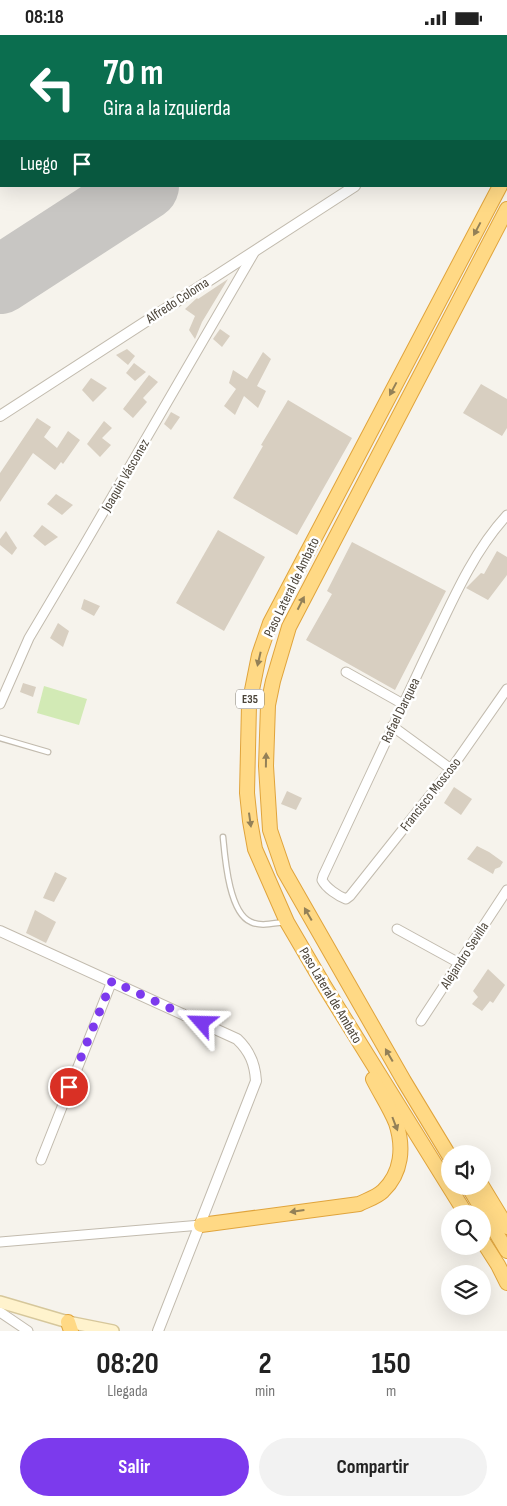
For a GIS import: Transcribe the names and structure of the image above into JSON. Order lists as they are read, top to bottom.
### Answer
{
  "streets": {
    "highway": ["Paso Lateral de Ambato", "E35"],
    "street": [
      "Alfredo Coloma",
      "Joaquin Vásconez",
      "Rafael Darquea",
      "Francisco Moscoso",
      "Alejandro Sevilla"
    ]
  },
  "crossings": [
    ["Alfredo Coloma", "Joaquin Vásconez"],
    ["Rafael Darquea", "Francisco Moscoso"]
  ],
  "page": {
    "status": "08:18",
    "turn": ["70 m", "Gira a la izquierda"],
    "then": "Luego",
    "eta": [
      "08:20",
      "Llegada",
      "2",
      "min",
      "150",
      "m"
    ],
    "buttons": ["Salir", "Compartir"]
  }
}
